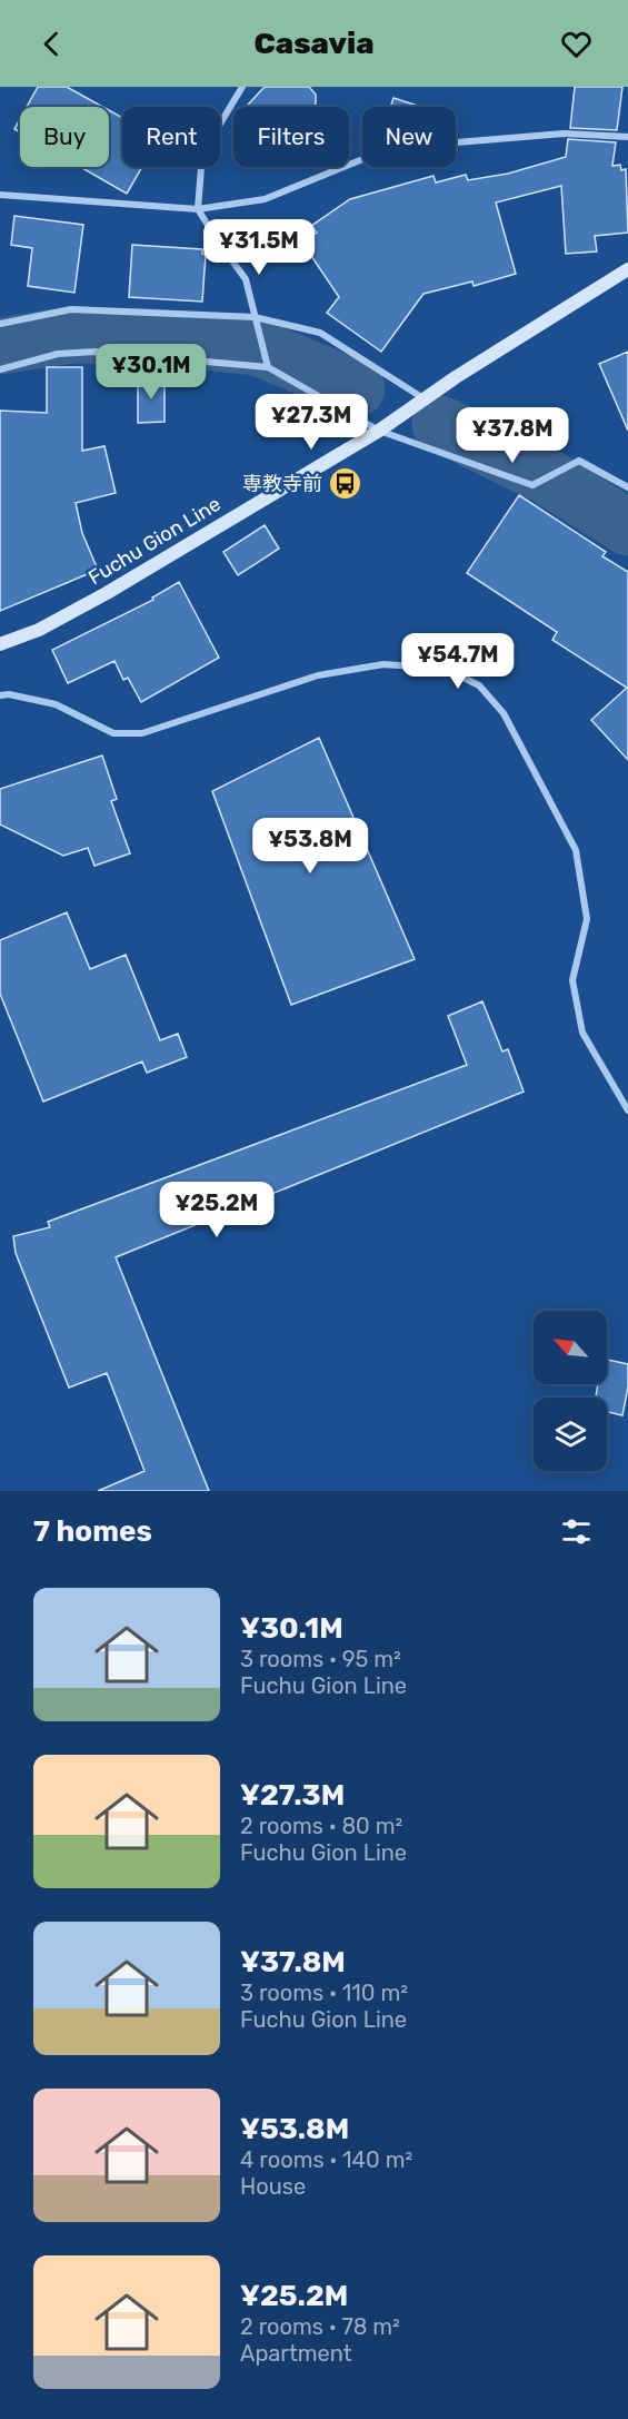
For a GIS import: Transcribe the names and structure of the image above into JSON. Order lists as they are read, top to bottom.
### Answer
{
  "streets": {
    "main road": ["Fuchu Gion Line"]
  },
  "places": {
    "bus stop": ["専教寺前"]
  },
  "north": "top left",
  "page": {
    "header": "Casavia",
    "chip": [
      "Buy",
      "Rent",
      "Filters",
      "New"
    ],
    "price": [
      "¥31.5M",
      "¥30.1M",
      "¥27.3M",
      "¥37.8M",
      "¥54.7M",
      "¥53.8M",
      "¥25.2M"
    ],
    "heading": "7 homes",
    "list": [
      {
        "name": "¥30.1M",
        "note": "3 rooms · 95 m² · Fuchu Gion Line"
      },
      {
        "name": "¥27.3M",
        "note": "2 rooms · 80 m² · Fuchu Gion Line"
      },
      {
        "name": "¥37.8M",
        "note": "3 rooms · 110 m² · Fuchu Gion Line"
      },
      {
        "name": "¥53.8M",
        "note": "4 rooms · 140 m² · House"
      },
      {
        "name": "¥25.2M",
        "note": "2 rooms · 78 m² · Apartment"
      }
    ]
  }
}
